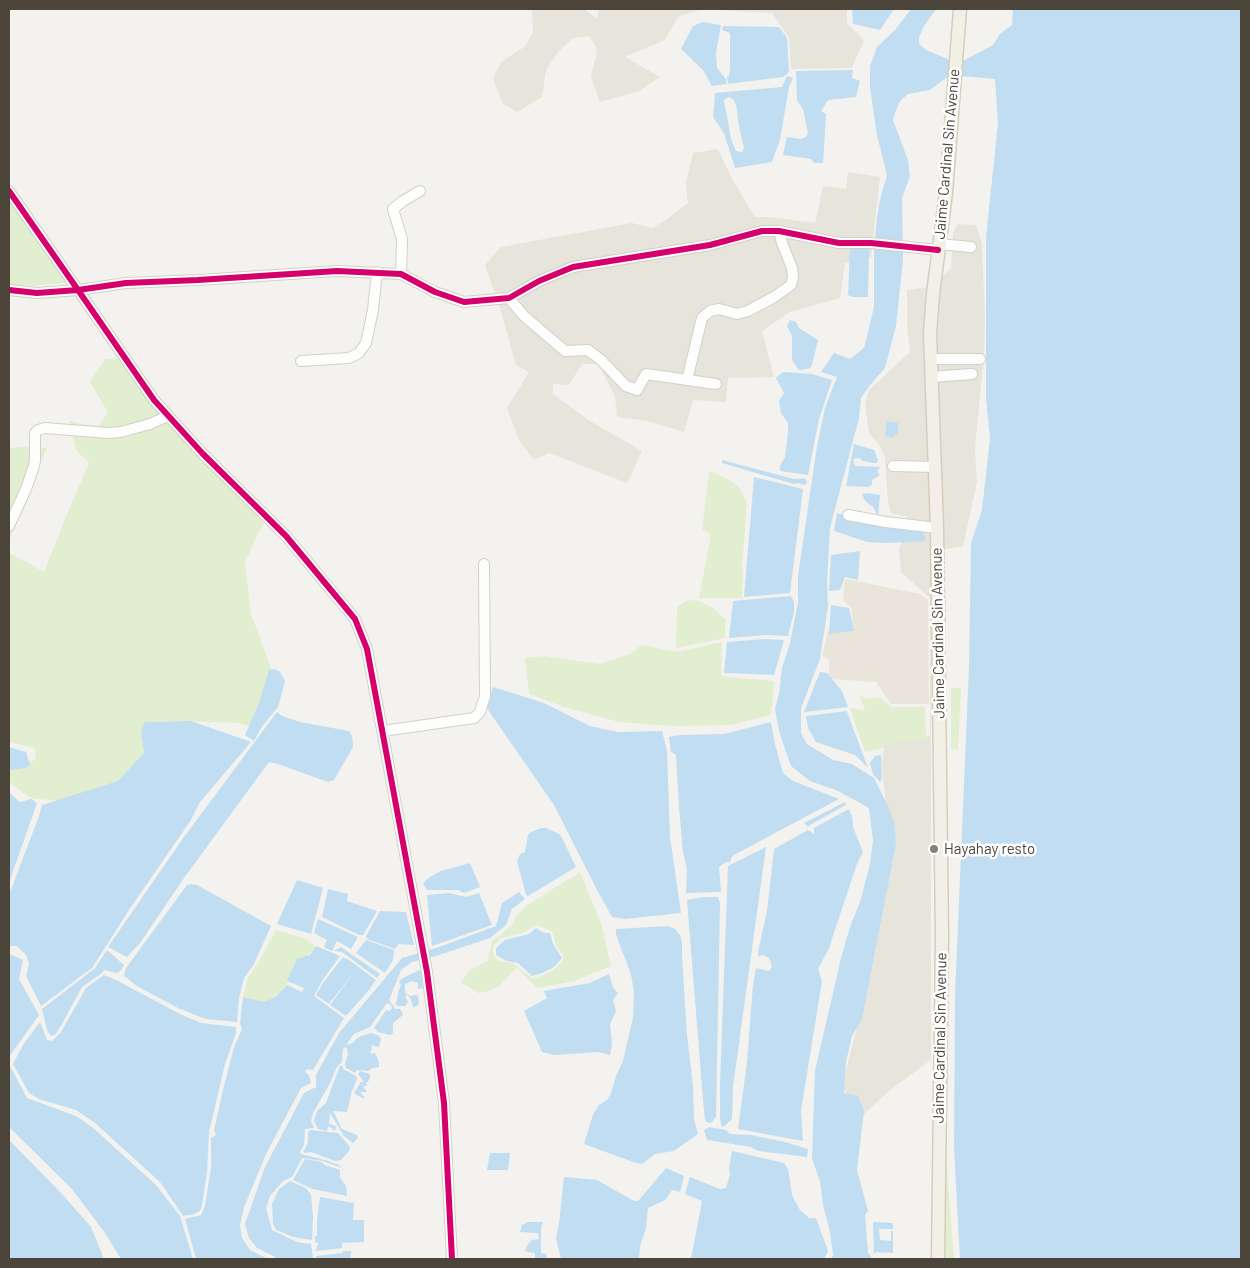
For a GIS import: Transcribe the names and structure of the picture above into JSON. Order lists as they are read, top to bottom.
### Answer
{
  "streets": {
    "main road": ["Jaime Cardinal Sin Avenue"]
  },
  "places": ["Hayahay resto"]
}
